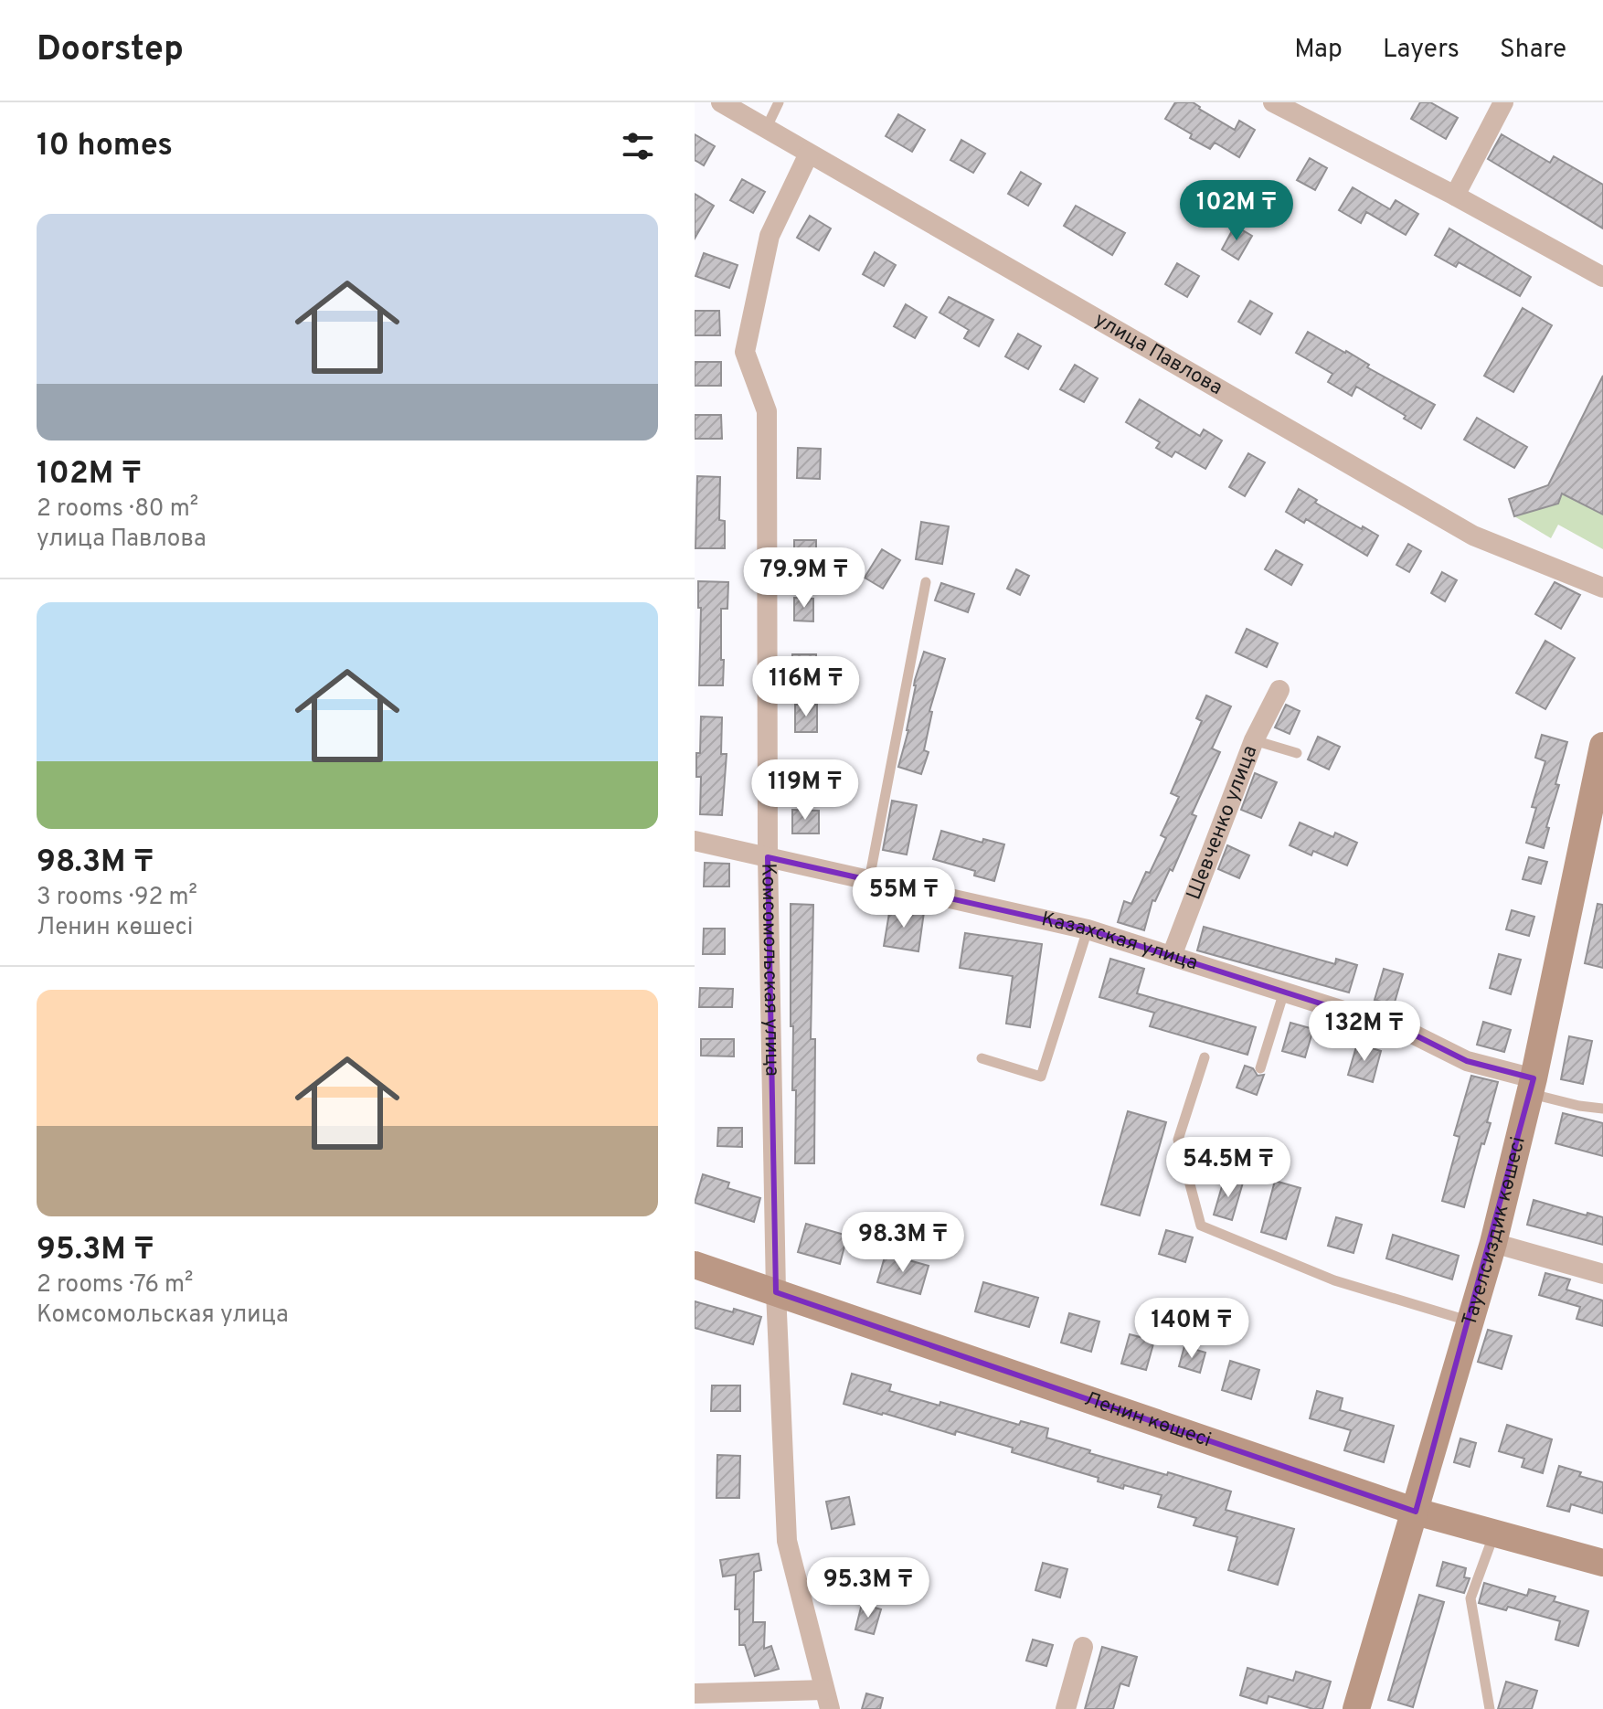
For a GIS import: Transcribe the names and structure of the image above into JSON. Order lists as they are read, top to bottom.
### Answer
{
  "streets": {
    "street": [
      "улица Павлова",
      "Шевченко улица",
      "Казахская улица",
      "Комсомольская улица",
      "Тауелсиздик көшесі",
      "Ленин көшесі"
    ]
  },
  "crossings": [
    ["улица Павлова", "Комсомольская улица"],
    ["Шевченко улица", "Казахская улица"],
    ["Казахская улица", "Комсомольская улица"],
    ["Казахская улица", "Тауелсиздик көшесі"],
    ["Комсомольская улица", "Ленин көшесі"],
    ["Тауелсиздик көшесі", "Ленин көшесі"]
  ],
  "page": {
    "header": "Doorstep",
    "nav": ["Map", "Layers", "Share"],
    "heading": "10 homes",
    "price": [
      "102M ₸",
      "79.9M ₸",
      "116M ₸",
      "119M ₸",
      "55M ₸",
      "132M ₸",
      "54.5M ₸",
      "98.3M ₸",
      "140M ₸",
      "95.3M ₸"
    ],
    "list": [
      {
        "name": "102M ₸",
        "note": "2 rooms · 80 m² · улица Павлова"
      },
      {
        "name": "98.3M ₸",
        "note": "3 rooms · 92 m² · Ленин көшесі"
      },
      {
        "name": "95.3M ₸",
        "note": "2 rooms · 76 m² · Комсомольская улица"
      }
    ]
  }
}
